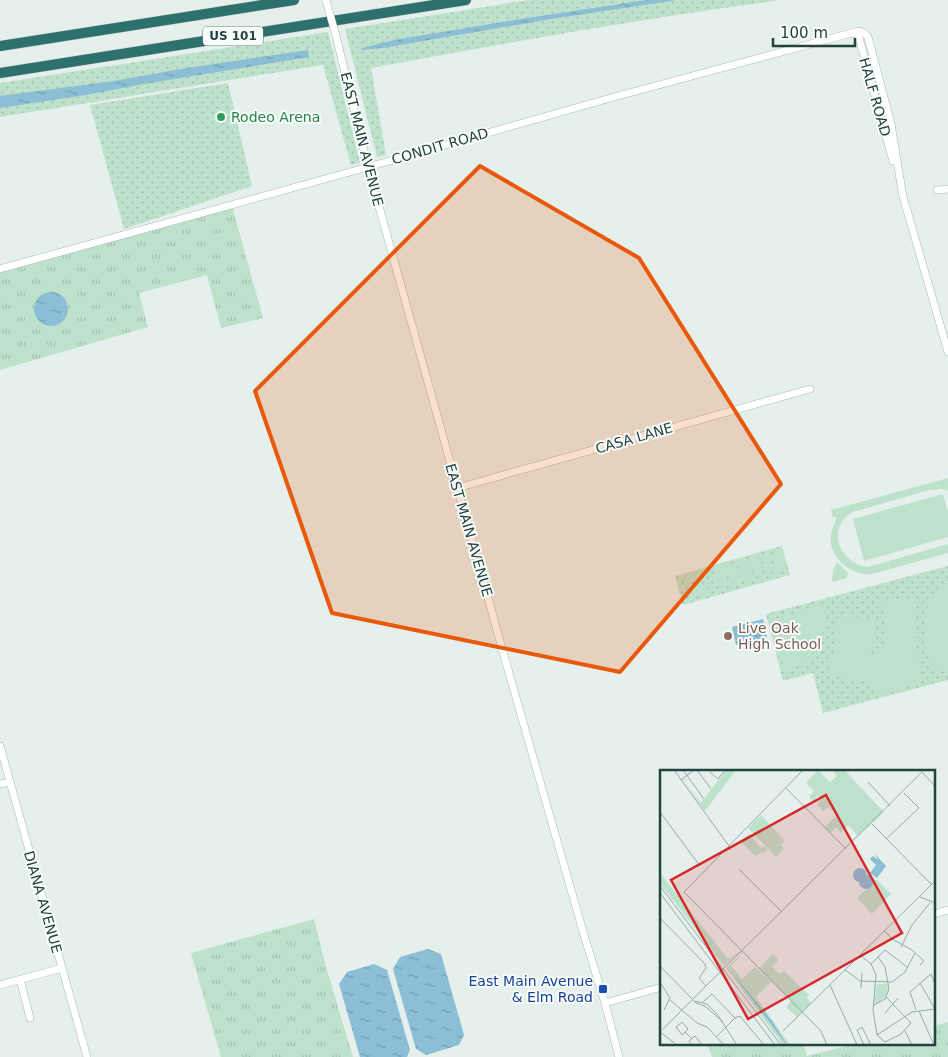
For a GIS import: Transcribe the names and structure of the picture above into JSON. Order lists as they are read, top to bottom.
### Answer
{
  "streets": {
    "highway": ["US 101"],
    "street": [
      "HALF ROAD",
      "EAST MAIN AVENUE",
      "CONDIT ROAD",
      "CASA LANE",
      "DIANA AVENUE"
    ]
  },
  "crossings": [
    ["HALF ROAD", "CONDIT ROAD"],
    ["EAST MAIN AVENUE", "CONDIT ROAD"],
    ["EAST MAIN AVENUE", "CASA LANE"]
  ],
  "places": {
    "other": ["Rodeo Arena", "Live Oak High School"],
    "transit": ["East Main Avenue & Elm Road"]
  },
  "scale_bar": "100 m"
}
